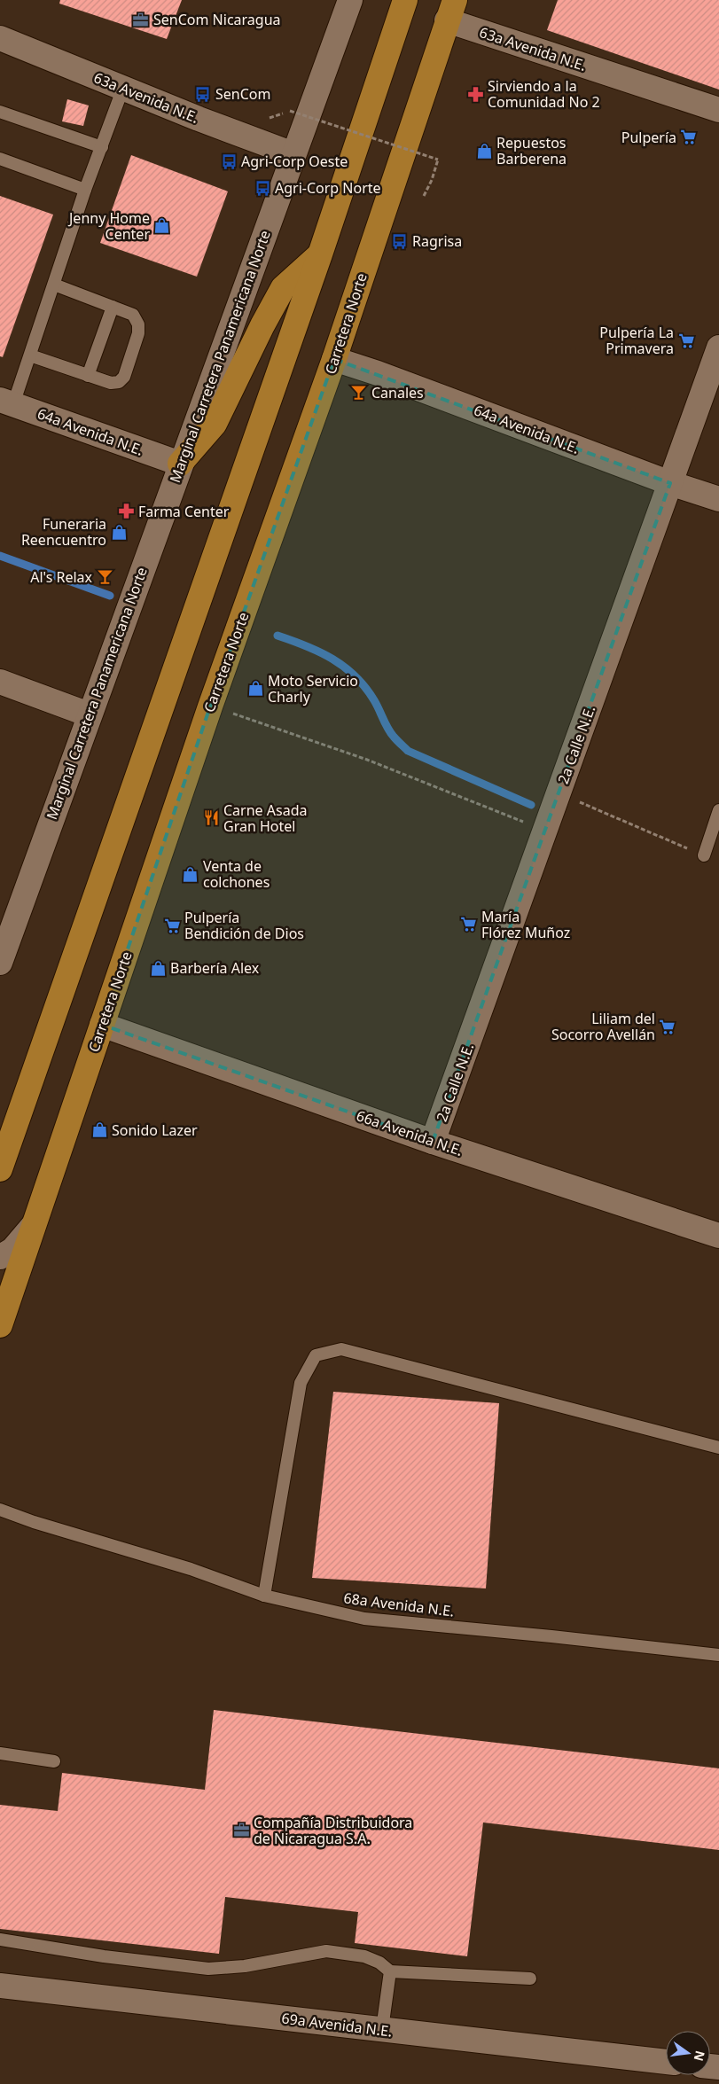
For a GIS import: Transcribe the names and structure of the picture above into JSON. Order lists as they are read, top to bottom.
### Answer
{
  "streets": {
    "highway": ["Carretera Norte"],
    "street": [
      "63a Avenida N.E.",
      "Marginal Carretera Panamericana Norte",
      "64a Avenida N.E.",
      "2a Calle N.E.",
      "66a Avenida N.E.",
      "69a Avenida N.E."
    ],
    "lane": ["68a Avenida N.E."]
  },
  "crossings": [
    ["63a Avenida N.E.", "Carretera Norte"],
    ["63a Avenida N.E.", "Marginal Carretera Panamericana Norte"],
    ["Carretera Norte", "64a Avenida N.E."],
    ["Carretera Norte", "66a Avenida N.E."],
    ["Marginal Carretera Panamericana Norte", "64a Avenida N.E."],
    ["64a Avenida N.E.", "2a Calle N.E."],
    ["2a Calle N.E.", "66a Avenida N.E."]
  ],
  "places": {
    "office": ["SenCom Nicaragua", "Compañía Distribuidora de Nicaragua S.A."],
    "bus stop": [
      "SenCom",
      "Agri-Corp Oeste",
      "Agri-Corp Norte",
      "Ragrisa"
    ],
    "pharmacy": ["Sirviendo a la Comunidad No 2", "Farma Center"],
    "supermarket": [
      "Pulpería",
      "Pulpería La Primavera",
      "María Flórez Muñoz",
      "Pulpería Bendición de Dios",
      "Liliam del Socorro Avellán"
    ],
    "shop": [
      "Repuestos Barberena",
      "Jenny Home Center",
      "Funeraria Reencuentro",
      "Moto Servicio Charly",
      "Venta de colchones",
      "Barbería Alex",
      "Sonido Lazer"
    ],
    "bar": ["Canales", "Al's Relax"],
    "restaurant": ["Carne Asada Gran Hotel"]
  },
  "north": "right"
}
